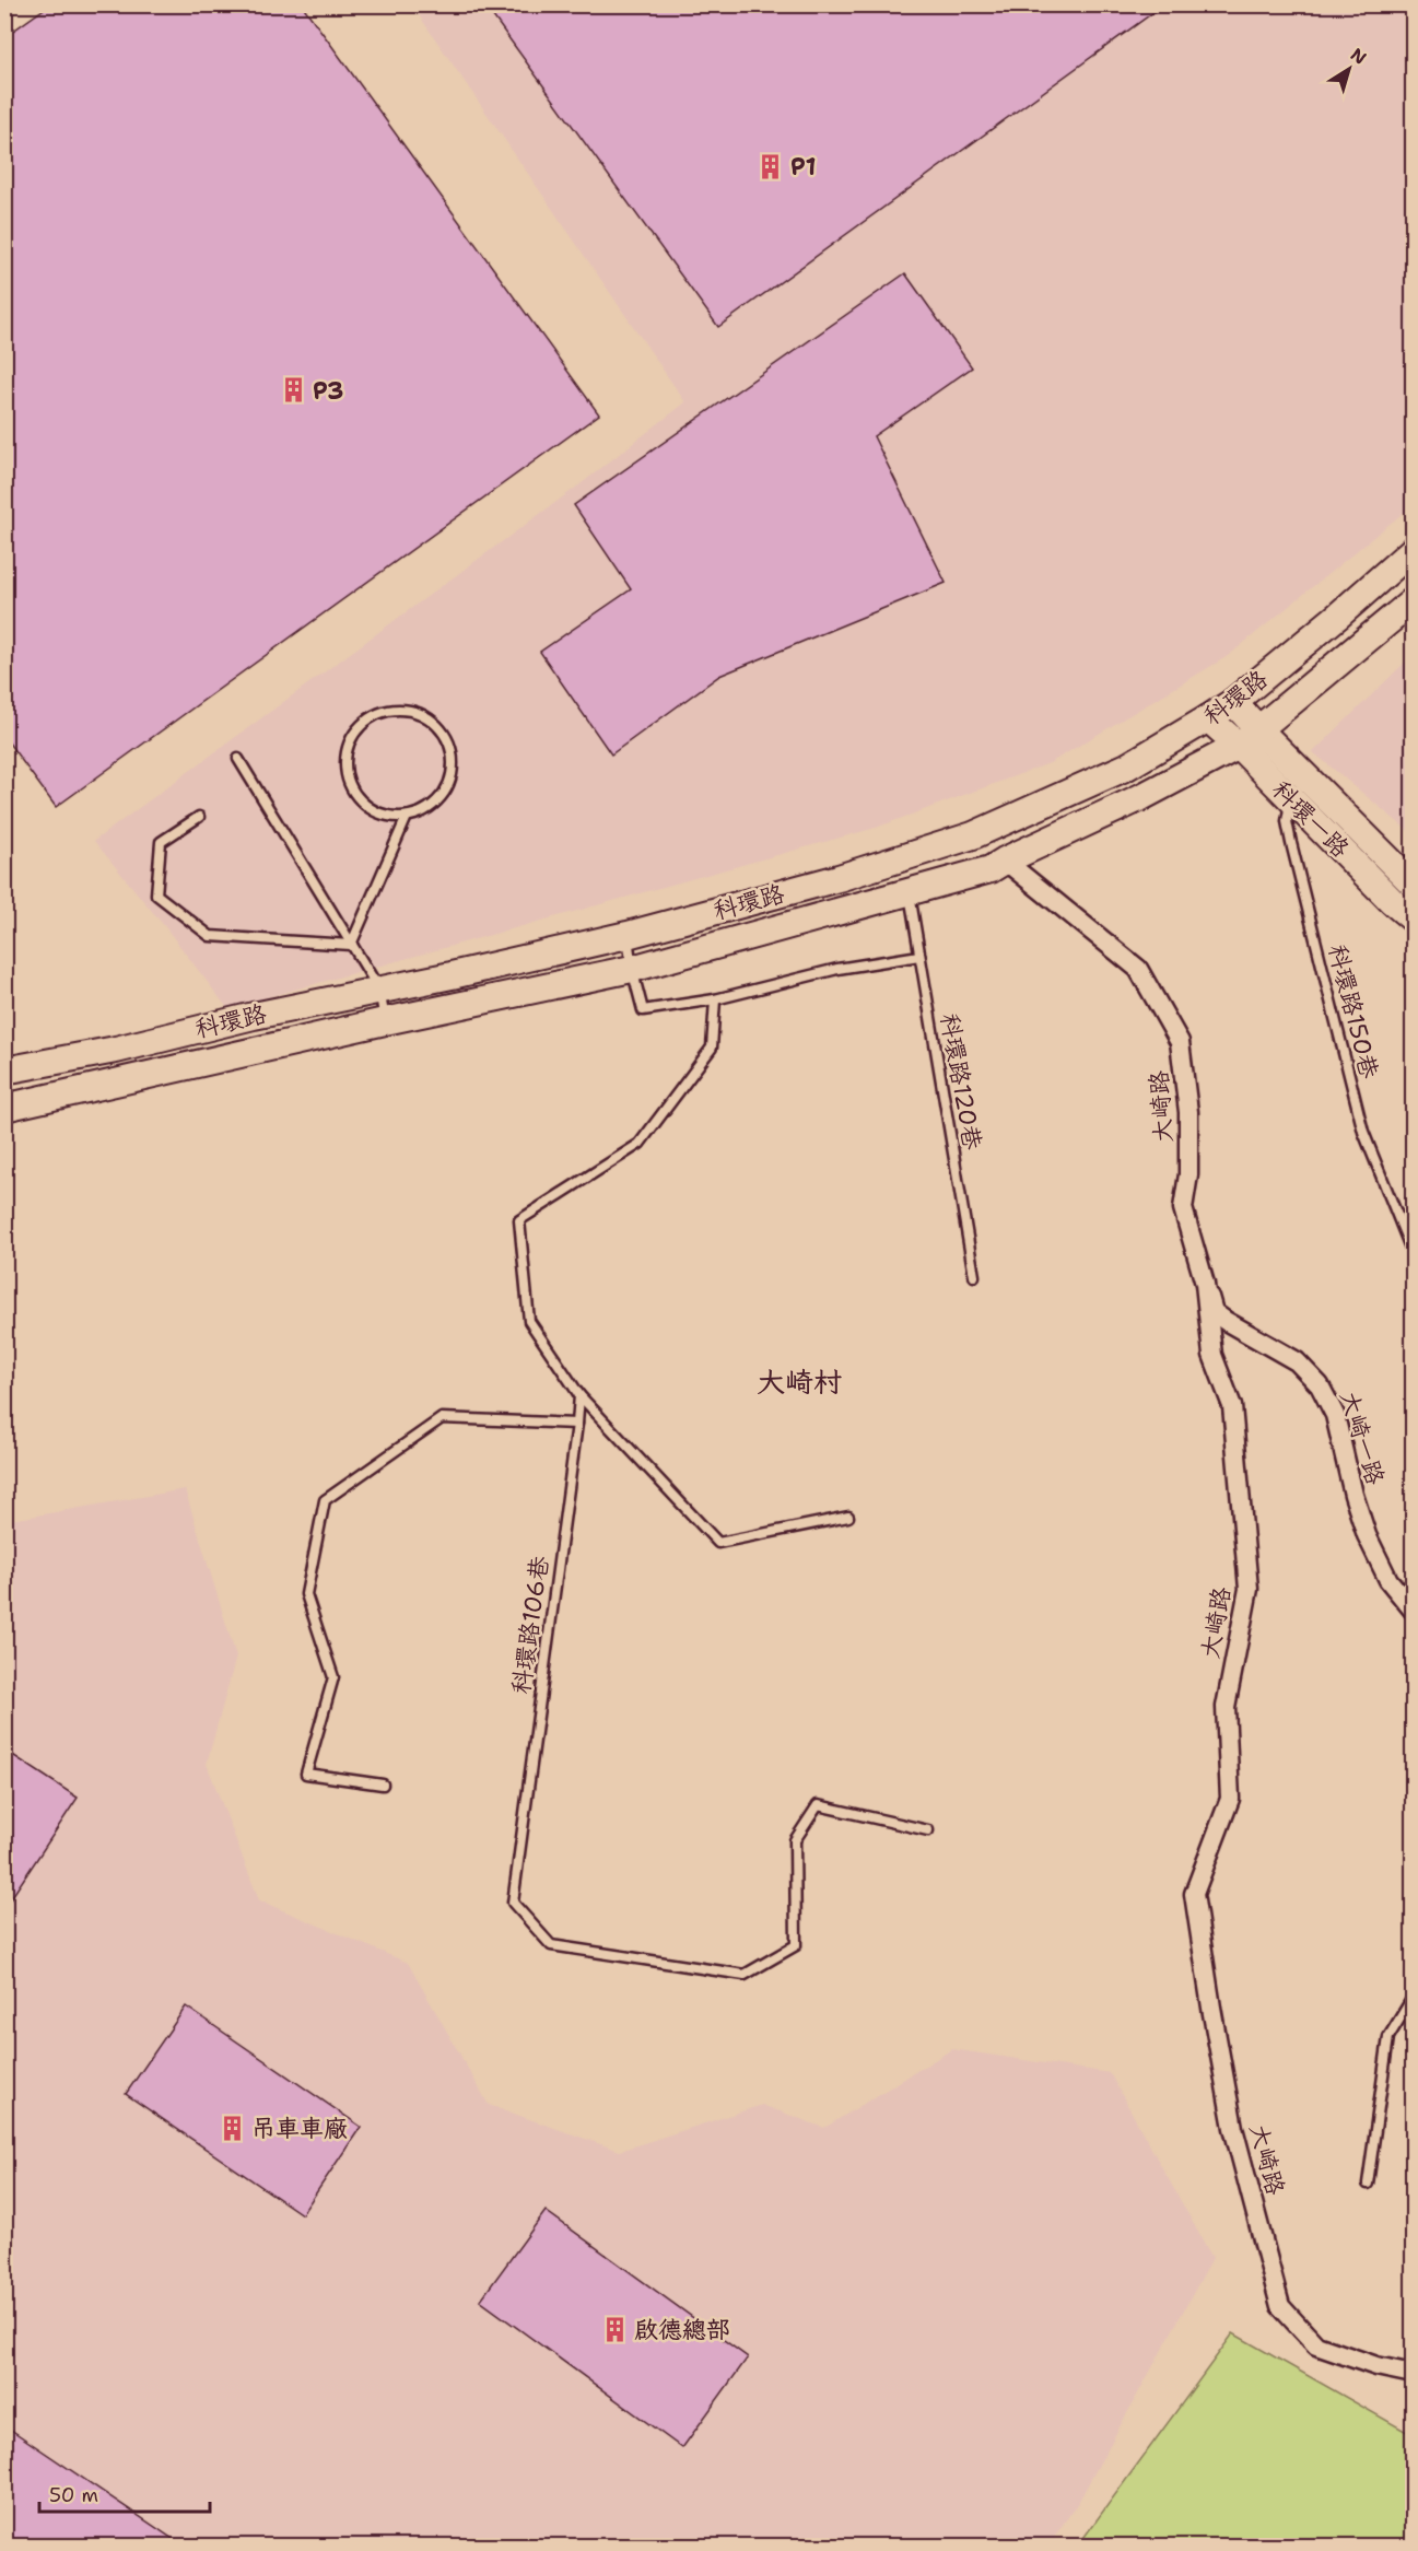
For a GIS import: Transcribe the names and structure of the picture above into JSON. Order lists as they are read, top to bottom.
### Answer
{
  "streets": {
    "street": [
      "科環路",
      "科環一路",
      "大崎路",
      "大崎一路"
    ],
    "lane": ["科環路150巷", "科環路120巷", "科環路106巷"]
  },
  "crossings": [
    ["科環路", "科環一路"],
    ["科環路", "科環路120巷"],
    ["科環路", "大崎路"],
    ["科環一路", "科環路150巷"],
    ["大崎路", "大崎一路"]
  ],
  "districts": ["大崎村"],
  "places": {
    "building": [
      "P1",
      "P3",
      "吊車車廠",
      "啟德總部"
    ]
  },
  "scale_bar": "50 m",
  "north": "top right"
}
